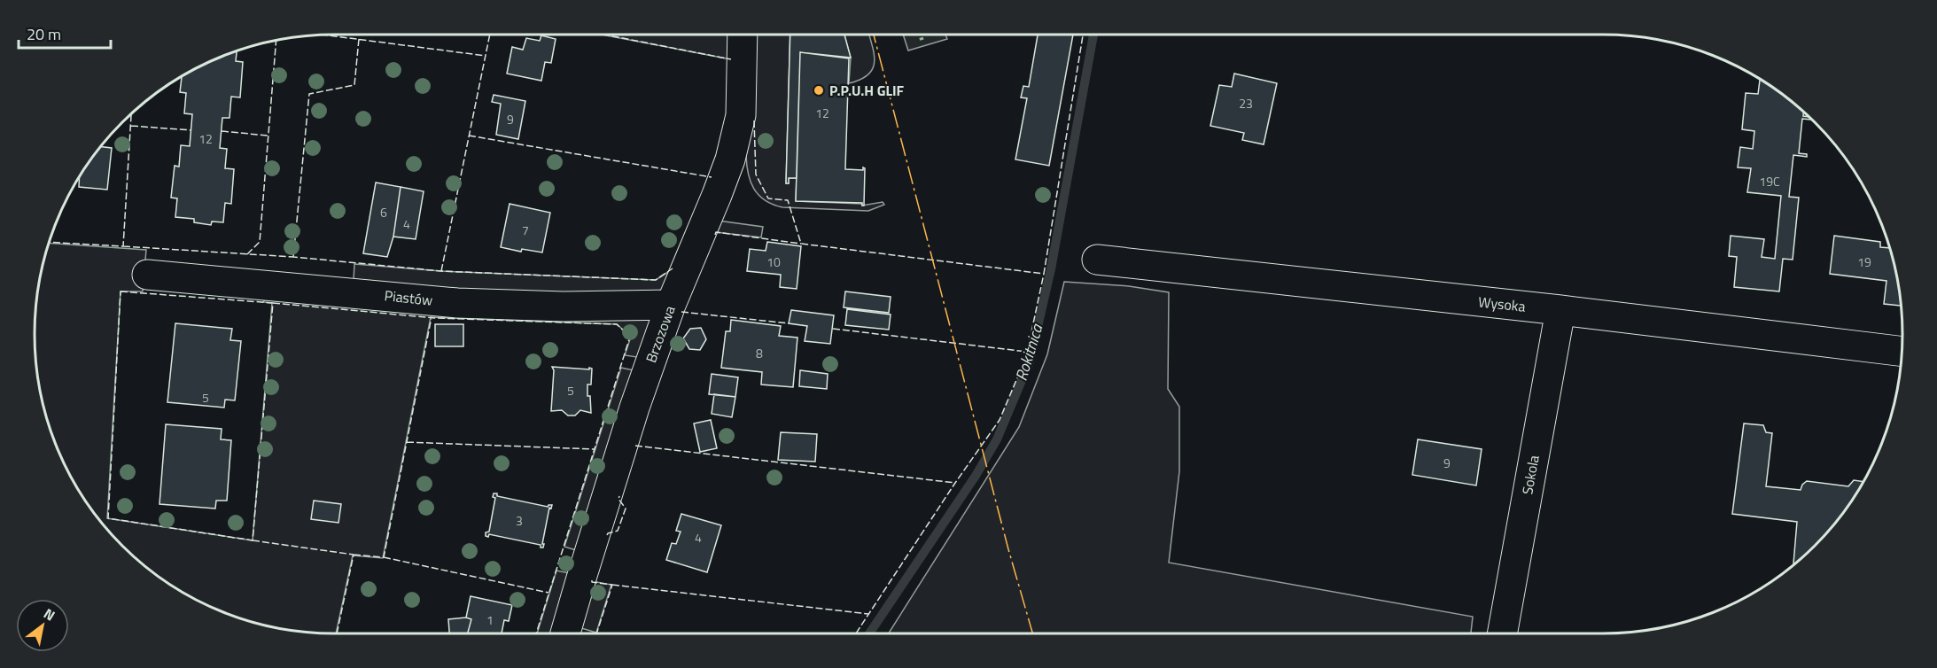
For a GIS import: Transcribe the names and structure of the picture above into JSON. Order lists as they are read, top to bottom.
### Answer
{
  "streets": {
    "street": [
      "Piastów",
      "Wysoka",
      "Brzozowa",
      "Sokola"
    ]
  },
  "crossings": [
    ["Piastów", "Brzozowa"],
    ["Wysoka", "Sokola"]
  ],
  "water": ["Rokitnica"],
  "places": ["P.P.U.H GLIF"],
  "house_numbers": [
    "23",
    "12",
    "9",
    "12",
    "19C",
    "6",
    "4",
    "7",
    "10",
    "19",
    "8",
    "5",
    "5",
    "9",
    "3",
    "4",
    "1"
  ],
  "scale_bar": "20 m",
  "north": "top right"
}
